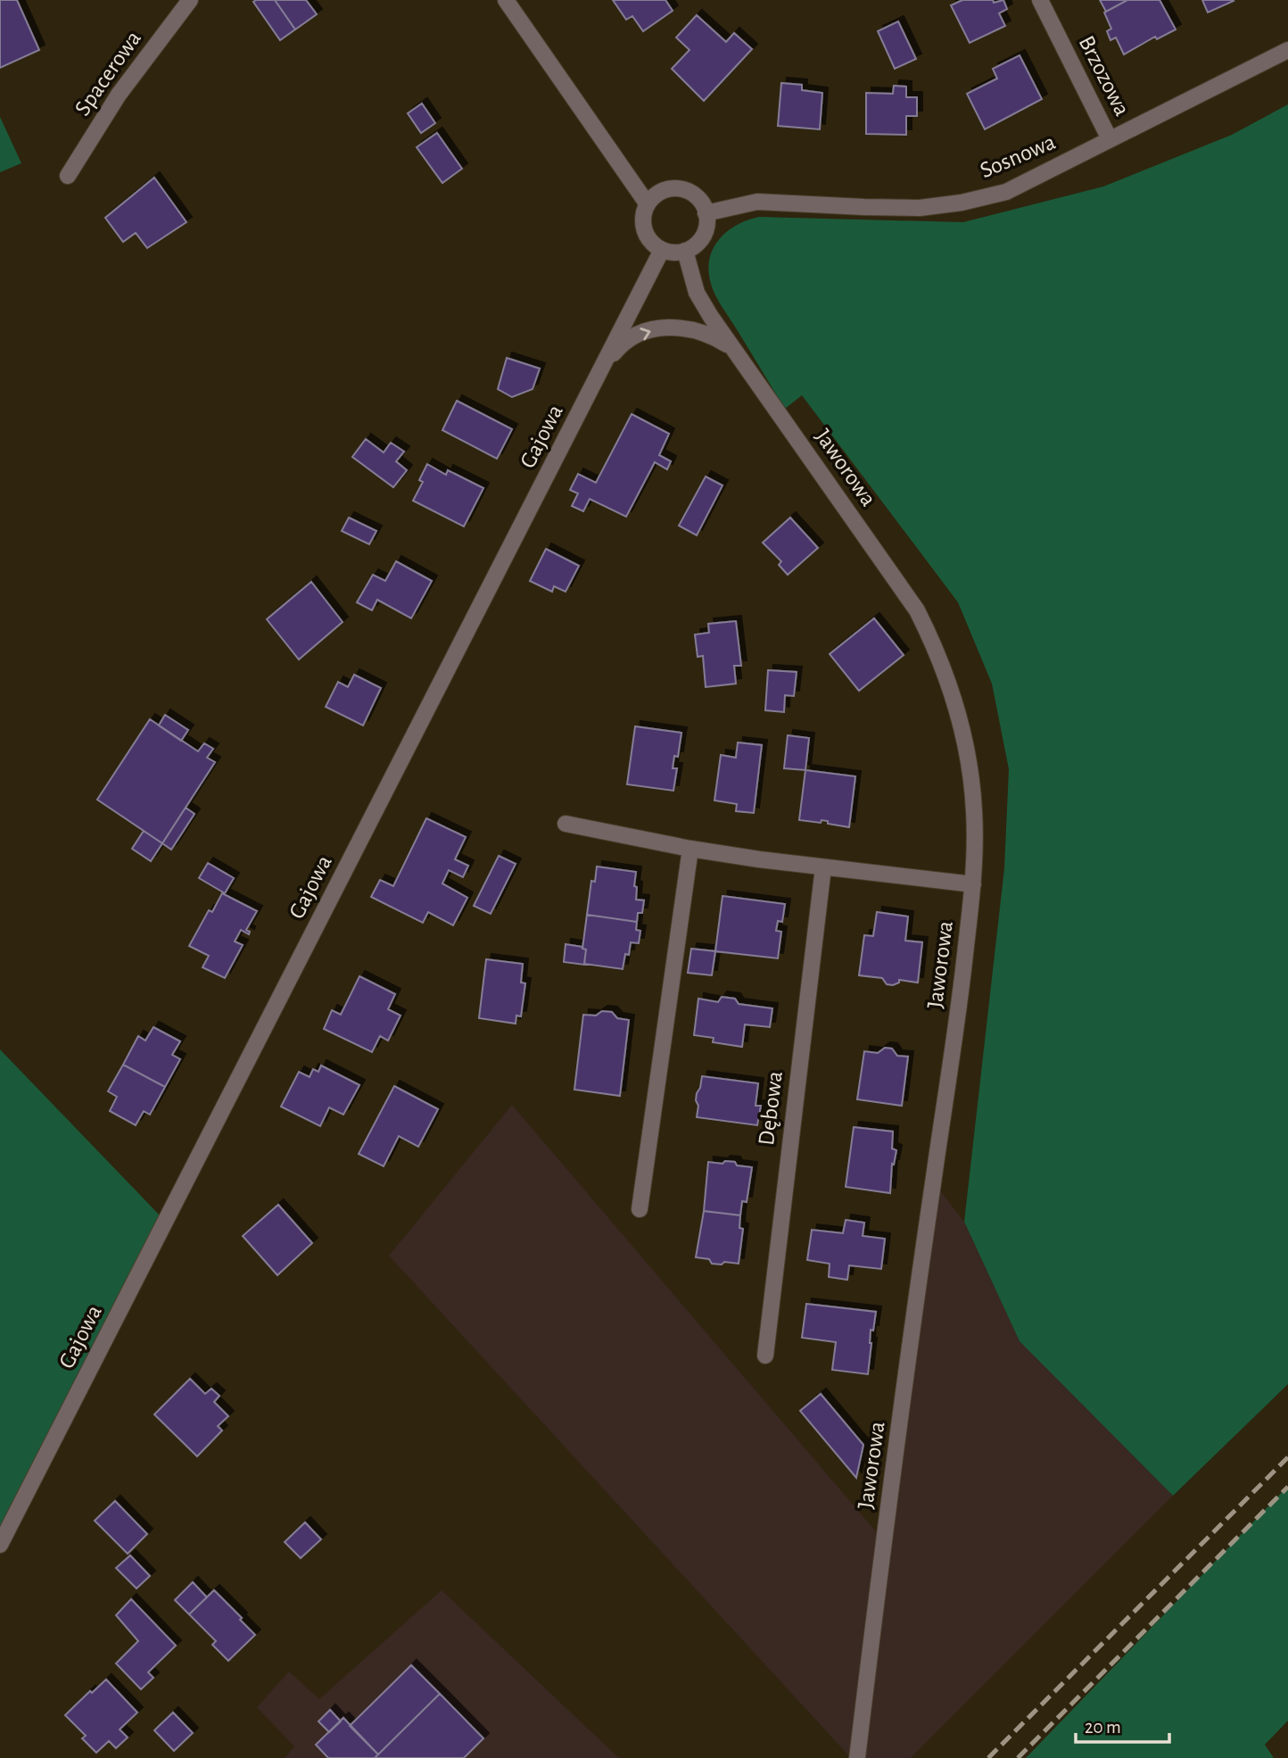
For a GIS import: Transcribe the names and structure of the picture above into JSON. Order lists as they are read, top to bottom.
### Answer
{
  "streets": {
    "street": [
      "Spacerowa",
      "Brzozowa",
      "Sosnowa",
      "Gajowa",
      "Jaworowa",
      "Dębowa"
    ]
  },
  "crossings": [
    ["Brzozowa", "Sosnowa"],
    ["Sosnowa", "Gajowa"],
    ["Sosnowa", "Jaworowa"],
    ["Gajowa", "Jaworowa"]
  ],
  "scale_bar": "20 m"
}
